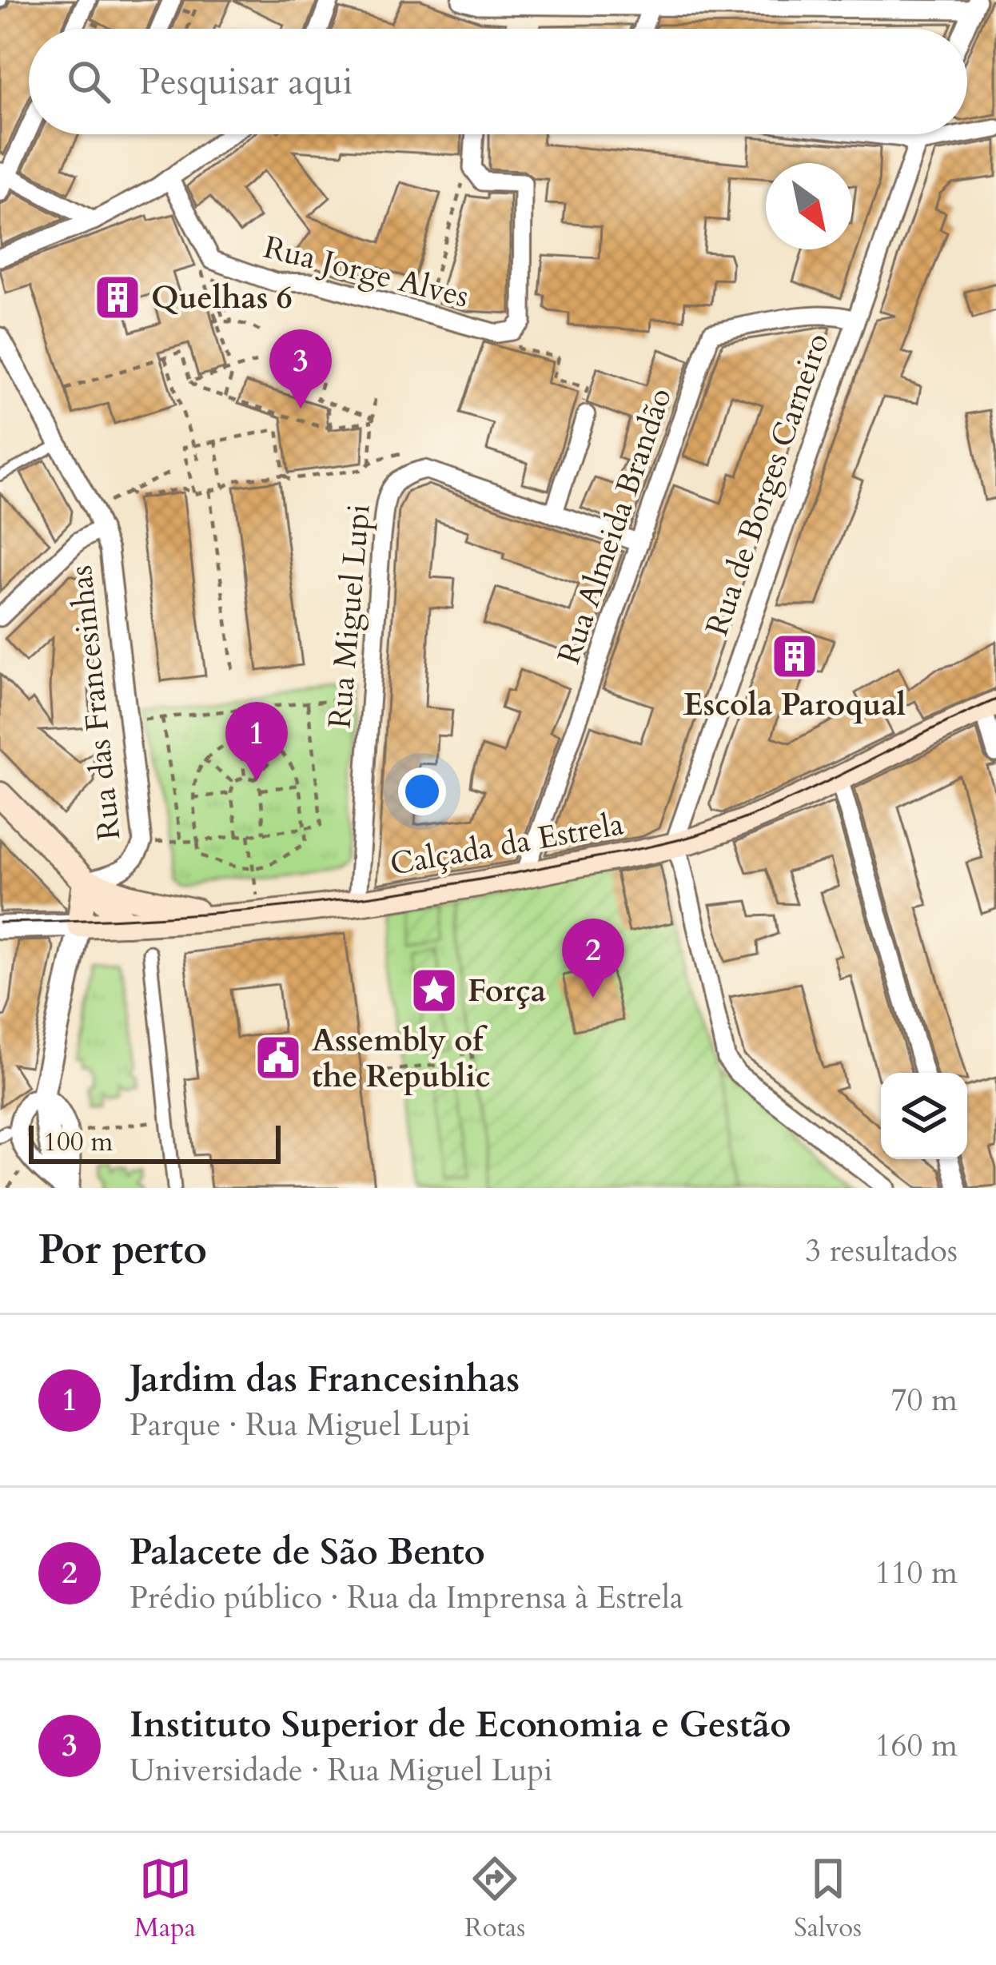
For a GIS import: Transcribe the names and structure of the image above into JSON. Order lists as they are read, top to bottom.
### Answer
{
  "streets": {
    "main road": ["Calçada da Estrela"],
    "street": [
      "Rua Jorge Alves",
      "Rua de Borges Carneiro",
      "Rua Almeida Brandão",
      "Rua Miguel Lupi",
      "Rua das Francesinhas"
    ]
  },
  "crossings": [
    ["Rua de Borges Carneiro", "Rua Almeida Brandão"],
    ["Rua de Borges Carneiro", "Calçada da Estrela"],
    ["Rua Almeida Brandão", "Rua Miguel Lupi"],
    ["Rua Almeida Brandão", "Calçada da Estrela"],
    ["Rua Miguel Lupi", "Calçada da Estrela"]
  ],
  "places": {
    "building": ["Quelhas 6", "Escola Paroqual"],
    "place": ["Força"],
    "public building": ["Assembly of the Republic"]
  },
  "scale_bar": "100 m",
  "north": "bottom right",
  "page": {
    "search": "Pesquisar aqui",
    "pins": ["3", "1", "2"],
    "scale": "100 m",
    "heading": ["Por perto", "3 resultados"],
    "list": [
      {
        "mark": "1",
        "name": "Jardim das Francesinhas",
        "note": "Parque · Rua Miguel Lupi",
        "value": "70 m"
      },
      {
        "mark": "2",
        "name": "Palacete de São Bento",
        "note": "Prédio público · Rua da Imprensa à Estrela",
        "value": "110 m"
      },
      {
        "mark": "3",
        "name": "Instituto Superior de Economia e Gestão",
        "note": "Universidade · Rua Miguel Lupi",
        "value": "160 m"
      }
    ],
    "nav": ["Mapa", "Rotas", "Salvos"]
  }
}
